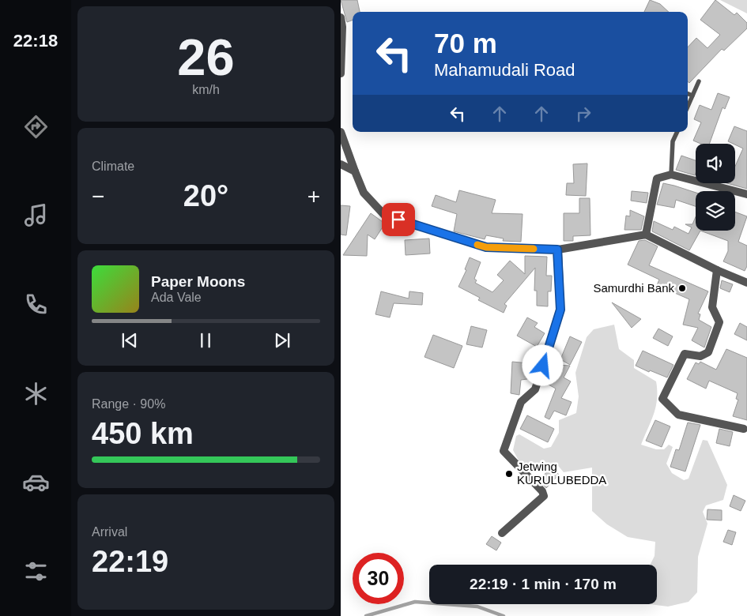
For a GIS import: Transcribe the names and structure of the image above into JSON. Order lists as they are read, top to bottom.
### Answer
{
  "places": ["Samurdhi Bank", "Jetwing KURULUBEDDA"],
  "page": {
    "tabs": "22:18",
    "tile": [
      ["26", "km/h"],
      "Climate",
      ["Range · 90%", "450 km"],
      ["Arrival", "22:19"]
    ],
    "turn": ["70 m", "Mahamudali Road"],
    "heat": ["−", "20°", "+"],
    "song": ["Paper Moons", "Ada Vale"],
    "limit": "30",
    "trip": "22:19 · 1 min · 170 m"
  }
}
